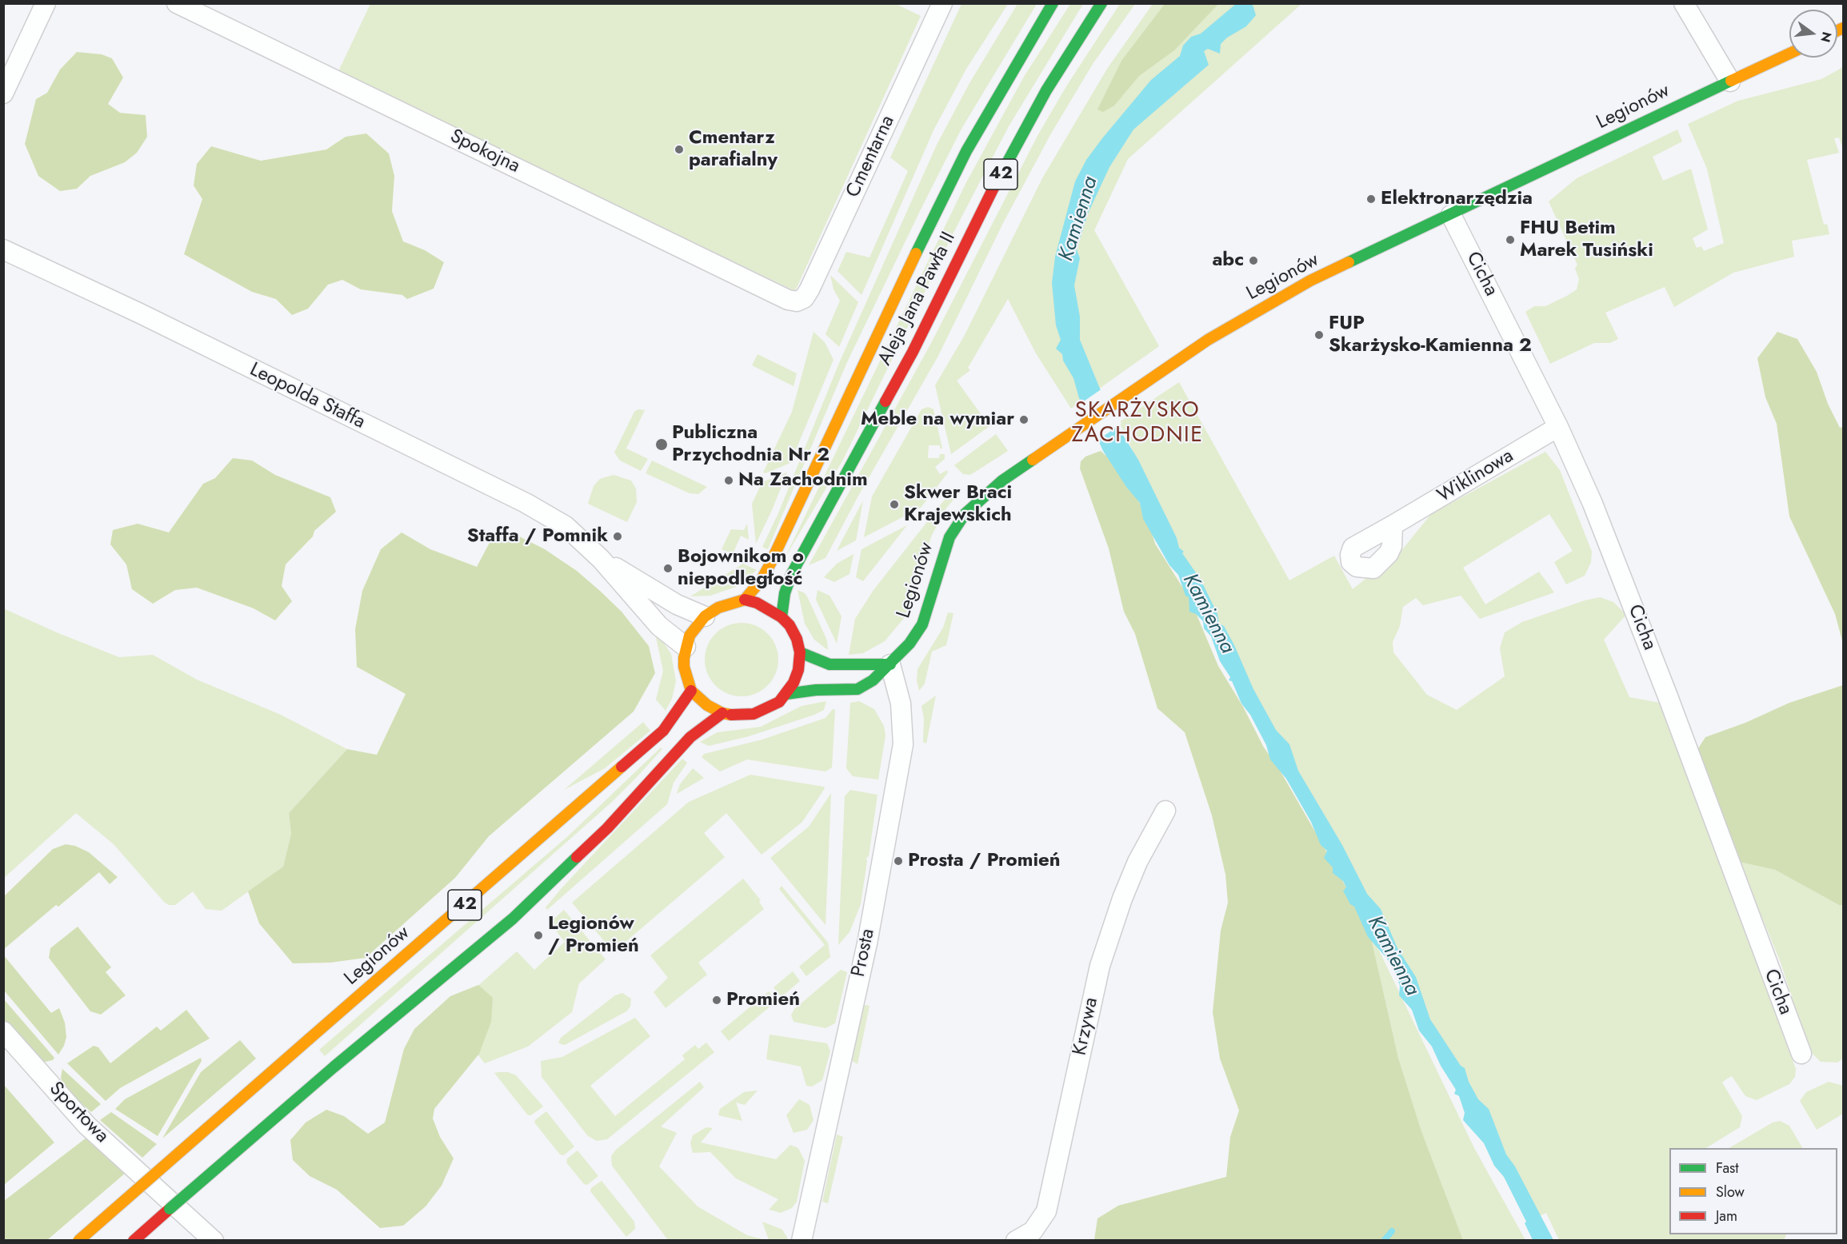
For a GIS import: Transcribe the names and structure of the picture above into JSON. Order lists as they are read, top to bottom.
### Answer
{
  "streets": {
    "main road": ["Legionów", "42", "Aleja Jana Pawła II"],
    "street": [
      "Spokojna",
      "Cmentarna",
      "Cicha",
      "Leopolda Staffa",
      "Wiklinowa",
      "Prosta",
      "Krzywa",
      "Sportowa"
    ]
  },
  "crossings": [
    ["Legionów", "42"],
    ["Legionów", "Cicha"],
    ["Legionów", "Aleja Jana Pawła II"],
    ["Legionów", "Leopolda Staffa"],
    ["Legionów", "Prosta"],
    ["Spokojna", "Cmentarna"],
    ["42", "Aleja Jana Pawła II"],
    ["42", "Leopolda Staffa"],
    ["Cicha", "Wiklinowa"],
    ["Aleja Jana Pawła II", "Leopolda Staffa"]
  ],
  "districts": ["SKARŻYSKO ZACHODNIE"],
  "water": ["Kamienna"],
  "places": [
    "Cmentarz parafialny",
    "Elektronarzędzia",
    "FHU Betim Marek Tusiński",
    "abc",
    "FUP Skarżysko-Kamienna 2",
    "Meble na wymiar",
    "Publiczna Przychodnia Nr 2",
    "Na Zachodnim",
    "Skwer Braci Krajewskich",
    "Staffa / Pomnik",
    "Bojownikom o niepodległość",
    "Prosta / Promień",
    "Legionów / Promień",
    "Promień"
  ],
  "legend": ["Fast", "Slow", "Jam"],
  "north": "right"
}
